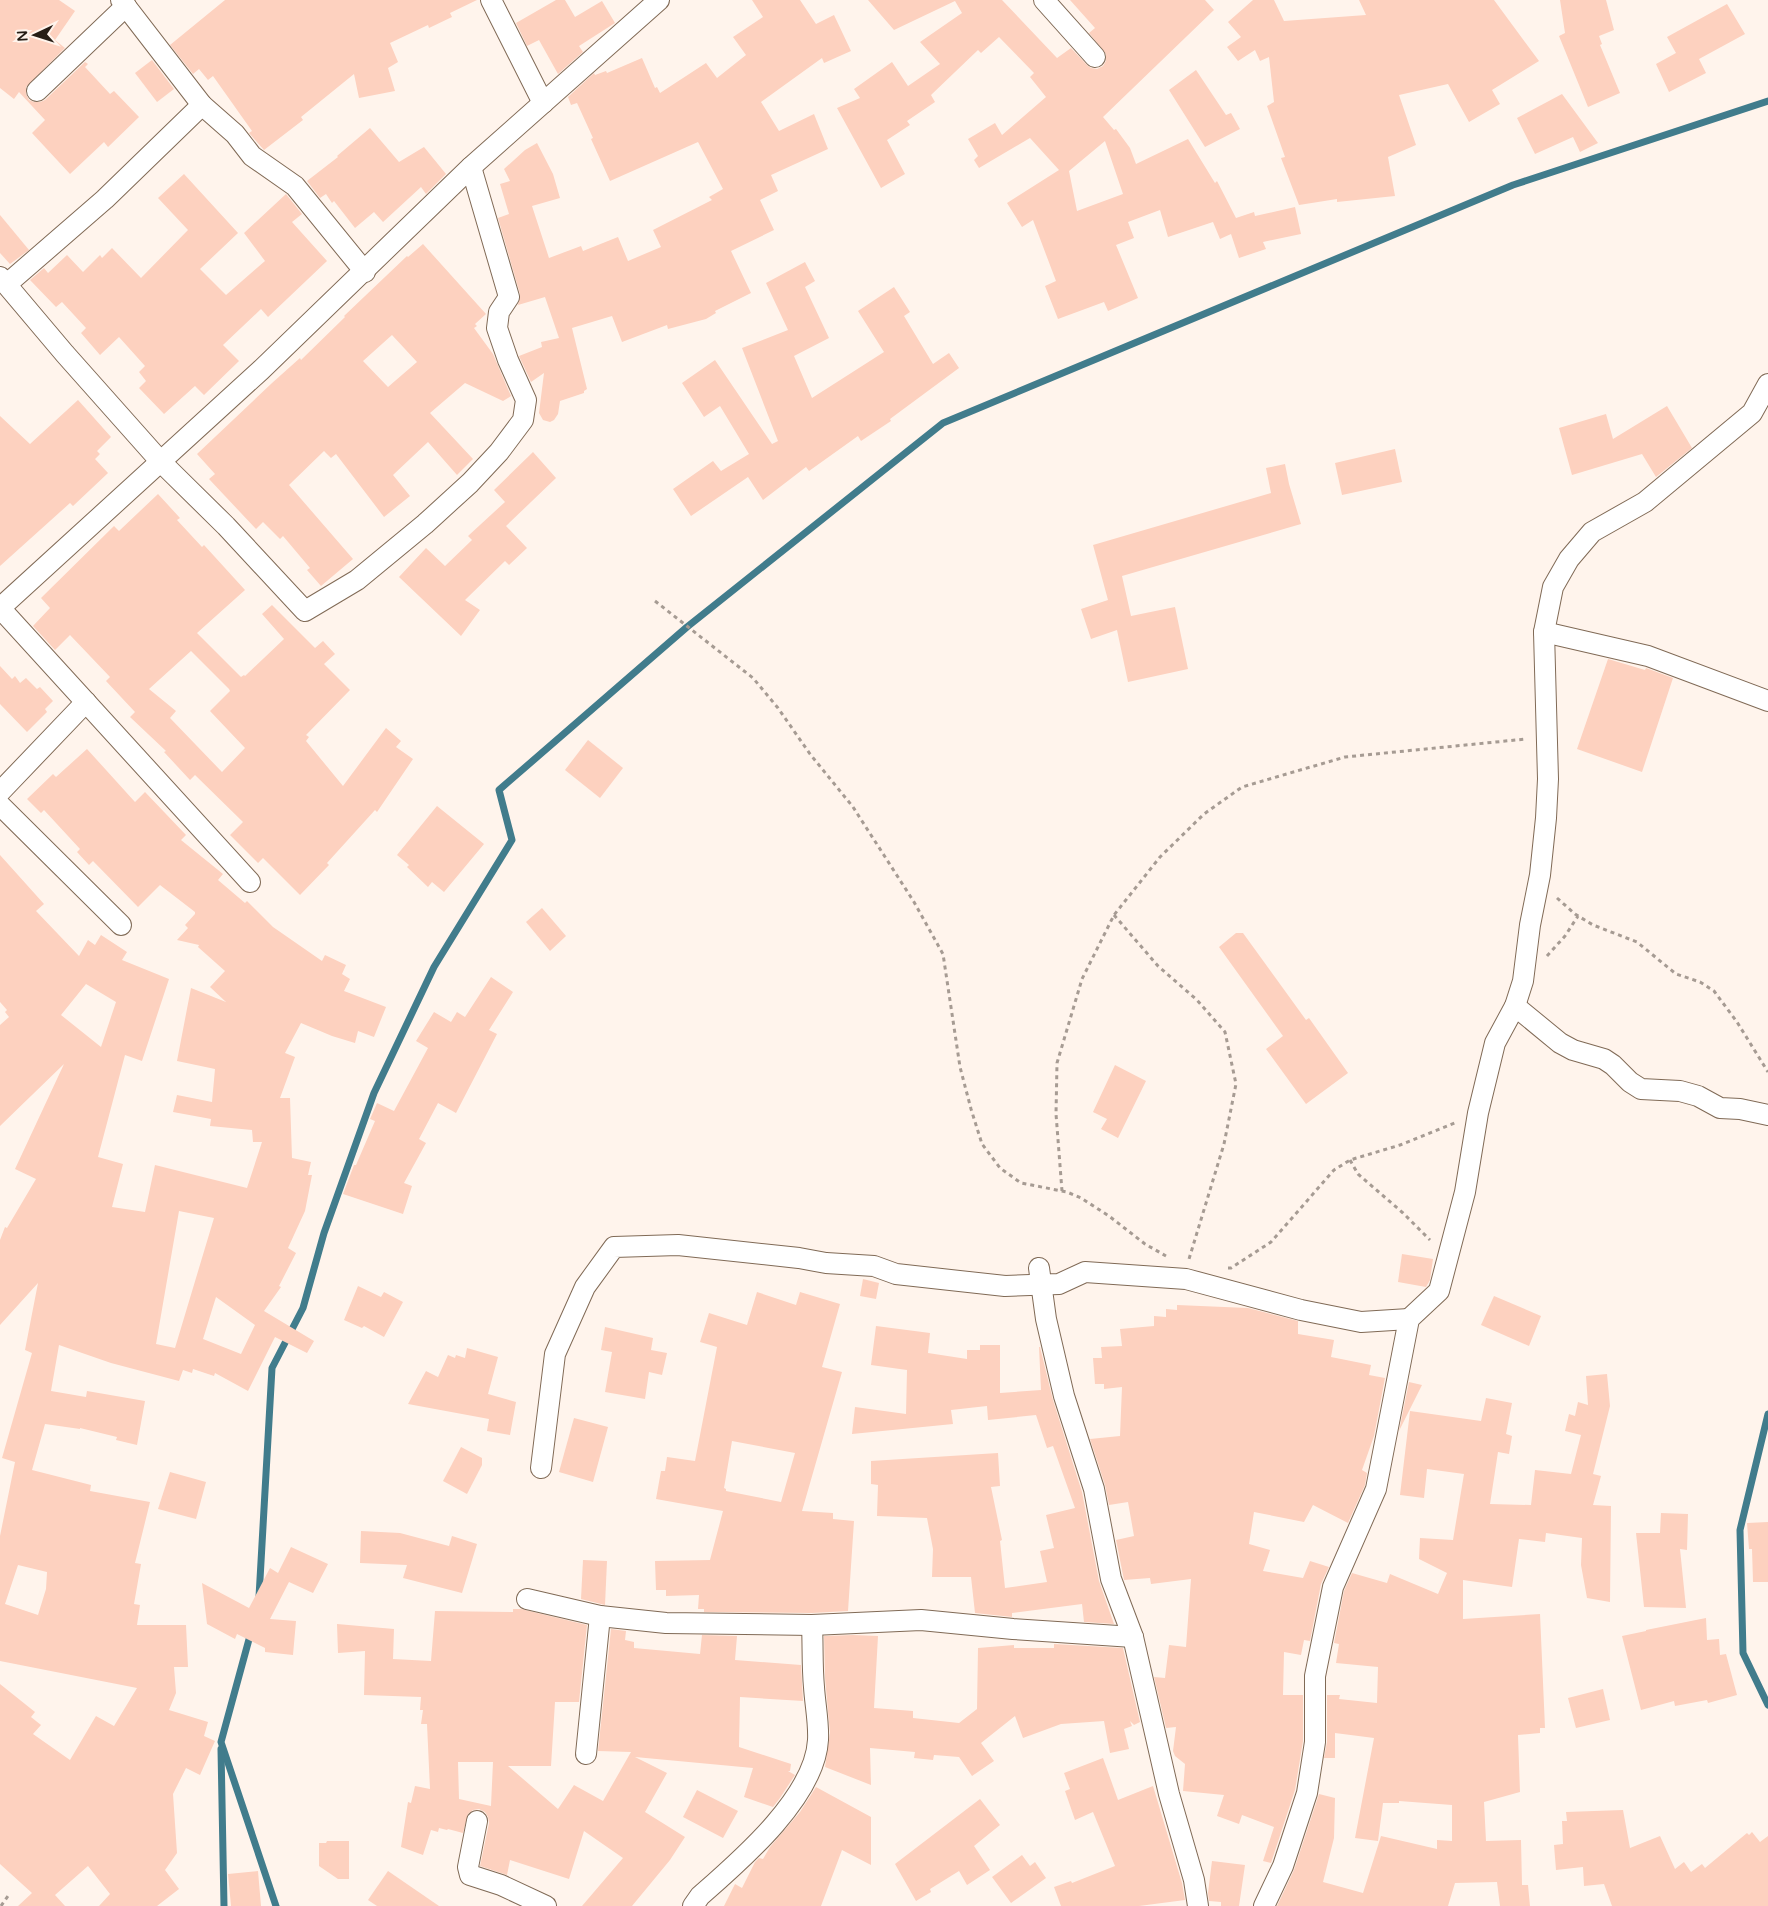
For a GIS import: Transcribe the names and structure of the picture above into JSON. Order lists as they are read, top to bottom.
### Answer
{
  "north": "left"
}
